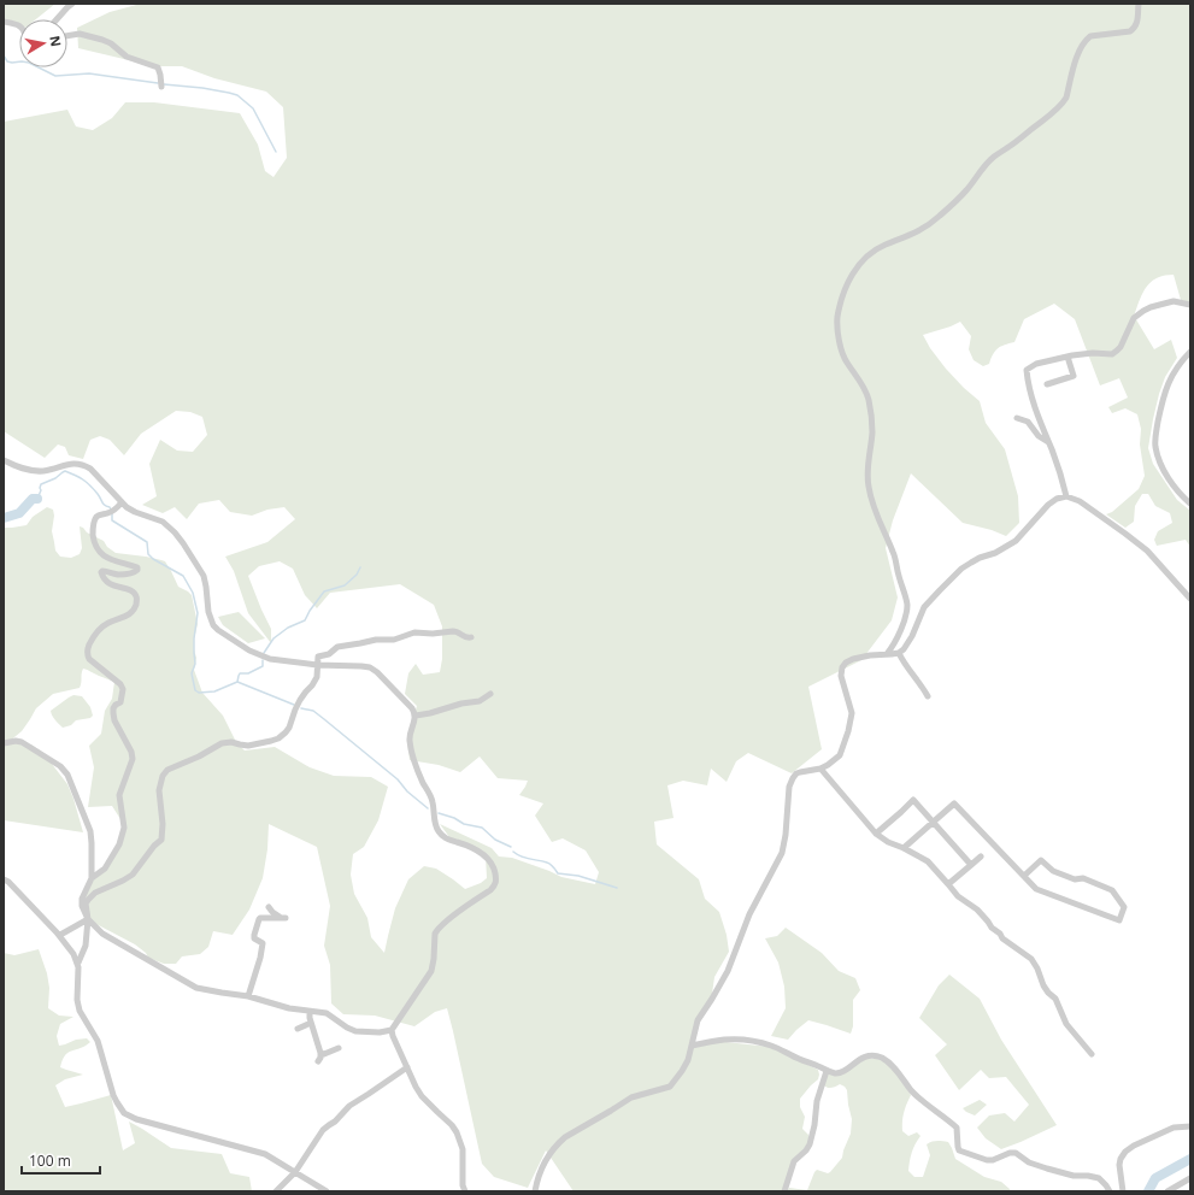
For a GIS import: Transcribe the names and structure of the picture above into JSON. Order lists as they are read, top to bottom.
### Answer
{
  "scale_bar": "100 m",
  "north": "right"
}
